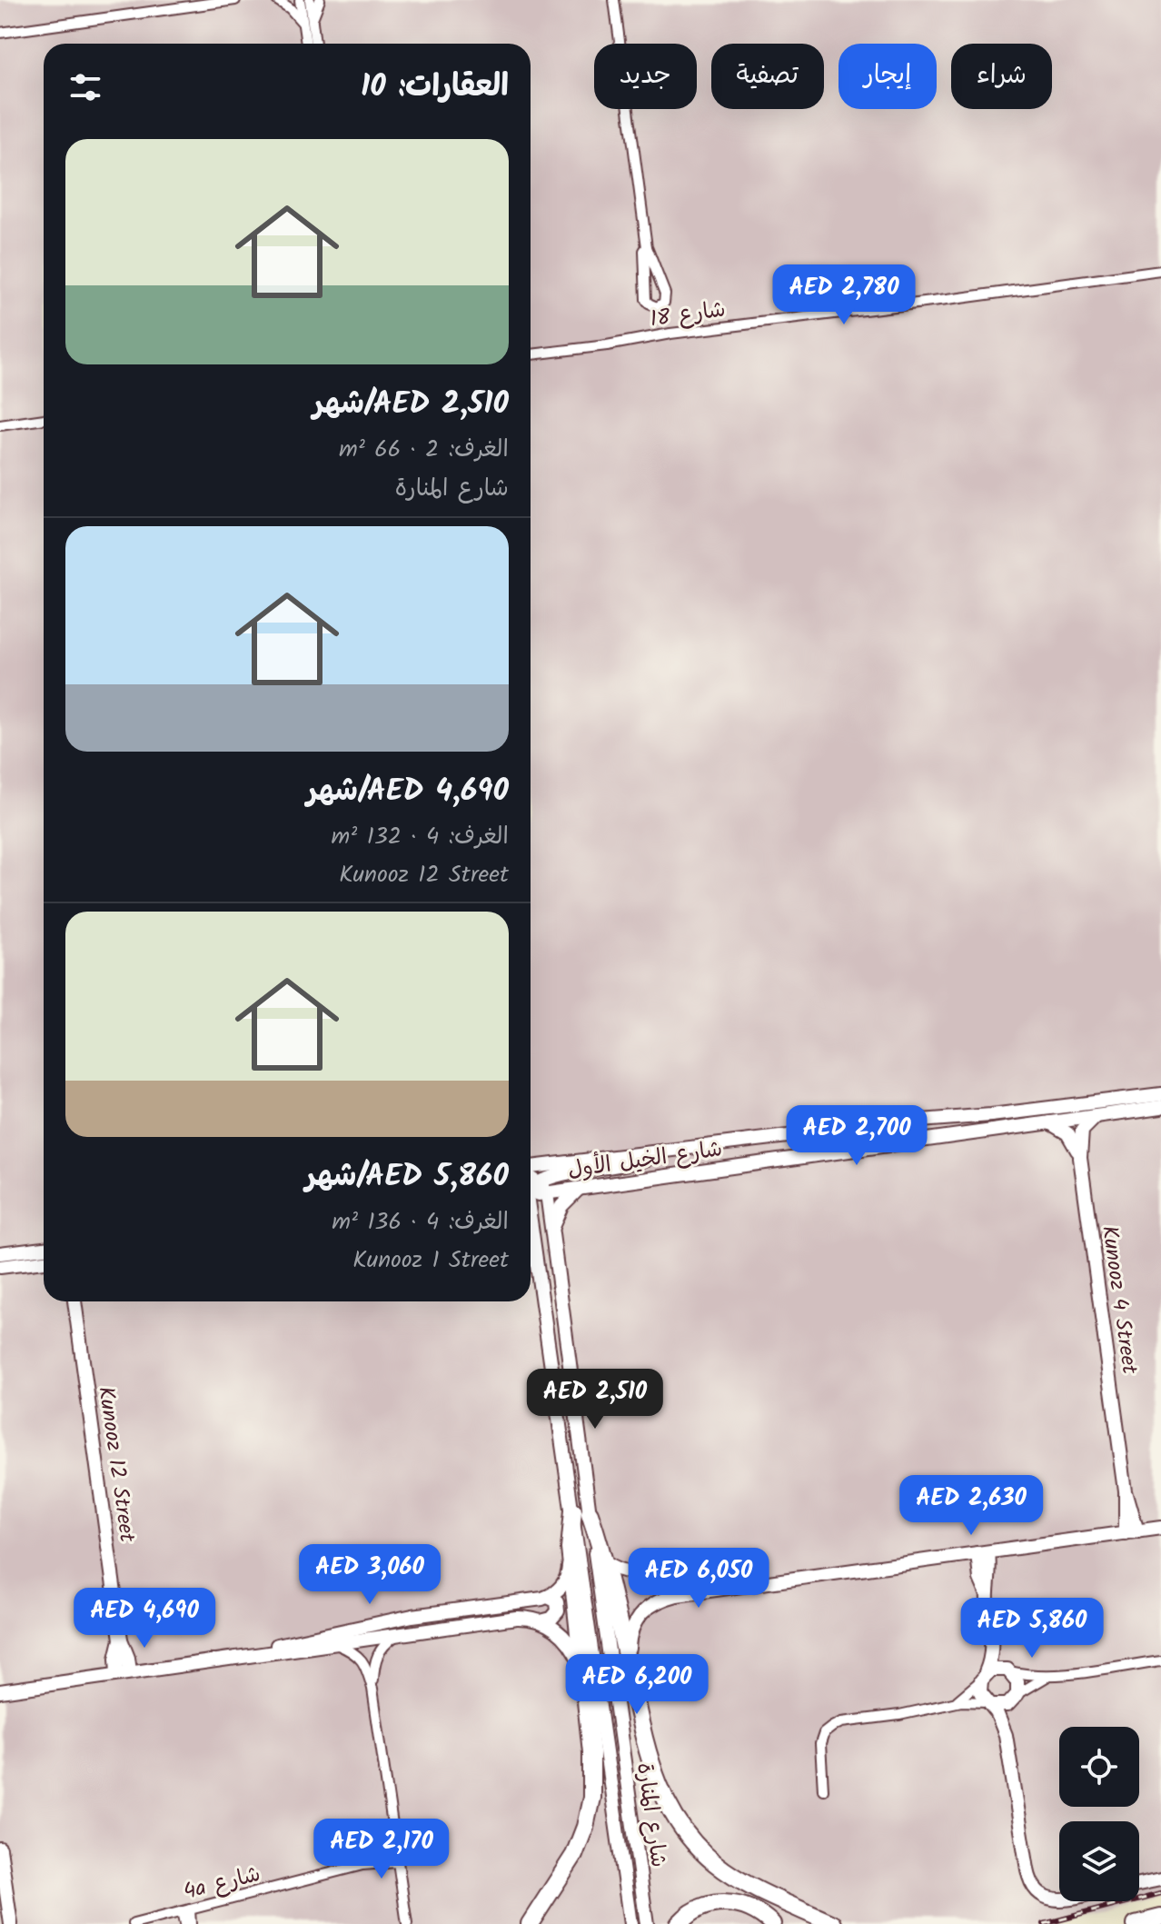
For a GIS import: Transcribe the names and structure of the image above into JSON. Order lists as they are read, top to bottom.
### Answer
{
  "streets": {
    "street": [
      "شارع 18",
      "شارع الخيل الأول",
      "Kunooz 4 Street",
      "Kunooz 12 Street",
      "شارع المنارة",
      "4a شارع"
    ]
  },
  "crossings": [
    ["شارع الخيل الأول", "Kunooz 4 Street"],
    ["شارع الخيل الأول", "شارع المنارة"]
  ],
  "page": {
    "chip": [
      "شراء",
      "إيجار",
      "تصفية",
      "جديد"
    ],
    "heading": "العقارات: 10",
    "list": [
      {
        "name": "AED 2,510/شهر",
        "note": "الغرف: 2 · 66 m² · شارع المنارة"
      },
      {
        "name": "AED 4,690/شهر",
        "note": "الغرف: 4 · 132 m² · Kunooz 12 Street"
      },
      {
        "name": "AED 5,860/شهر",
        "note": "الغرف: 4 · 136 m² · Kunooz 1 Street"
      }
    ],
    "price": [
      "AED 2,780",
      "AED 2,700",
      "AED 2,510",
      "AED 2,630",
      "AED 3,060",
      "AED 6,050",
      "AED 4,690",
      "AED 5,860",
      "AED 6,200",
      "AED 2,170"
    ]
  }
}
